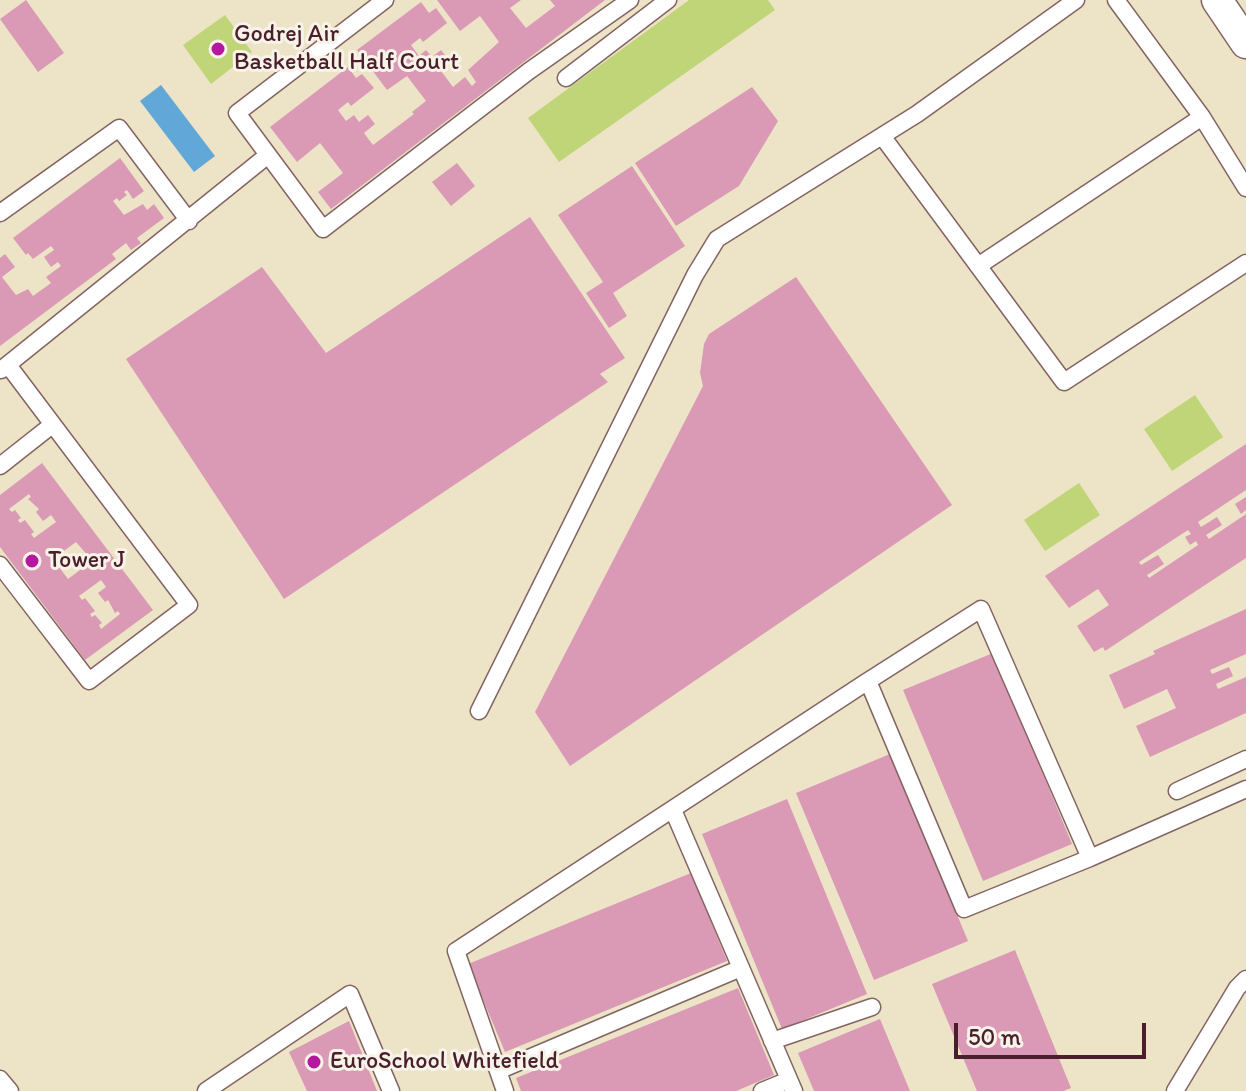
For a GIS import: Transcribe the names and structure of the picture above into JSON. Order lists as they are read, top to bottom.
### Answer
{
  "places": ["Godrej Air Basketball Half Court", "Tower J", "EuroSchool Whitefield"],
  "scale_bar": "50 m"
}
